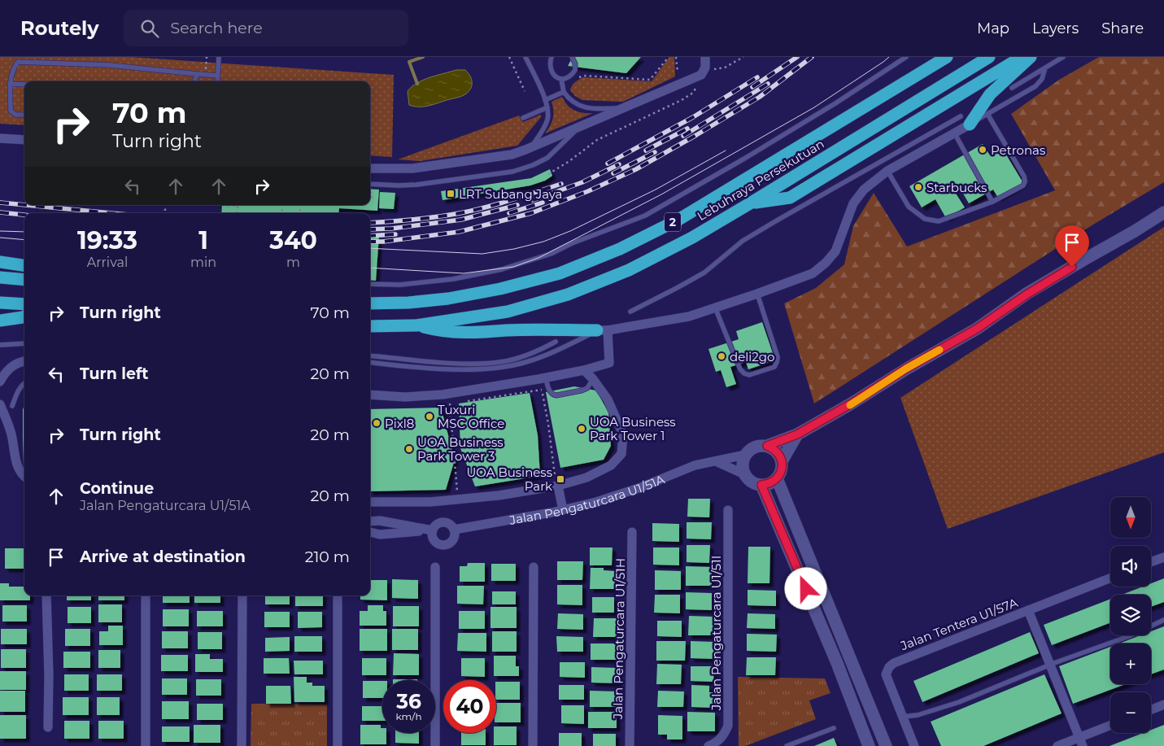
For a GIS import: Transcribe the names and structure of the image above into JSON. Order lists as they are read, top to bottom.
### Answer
{
  "streets": {
    "highway": ["Lebuhraya Persekutuan", "2"],
    "street": [
      "Jalan Pengaturcara U1/51A",
      "Jalan Tentera U1/57A",
      "Jalan Pengaturcara U1/51I",
      "Jalan Pengaturcara U1/51H"
    ]
  },
  "places": {
    "other": [
      "Petronas",
      "Starbucks",
      "deli2go",
      "Tuxuri MSC Office",
      "Pixl8",
      "UOA Business Park Tower 1",
      "UOA Business Park Tower 3"
    ],
    "transit": ["LRT Subang Jaya", "UOA Business Park"]
  },
  "north": "bottom",
  "page": {
    "header": "Routely",
    "search": "Search here",
    "nav": ["Map", "Layers", "Share"],
    "turn": ["70 m", "Turn right"],
    "eta": [
      "19:33",
      "Arrival",
      "1",
      "min",
      "340",
      "m"
    ],
    "list": [
      {
        "name": "Turn right",
        "value": "70 m"
      },
      {
        "name": "Turn left",
        "value": "20 m"
      },
      {
        "name": "Turn right",
        "value": "20 m"
      },
      {
        "name": "Continue",
        "note": "Jalan Pengaturcara U1/51A",
        "value": "20 m"
      },
      {
        "name": "Arrive at destination",
        "value": "210 m"
      }
    ],
    "map_buttons": ["+", "−"],
    "speed": "36 km/h",
    "limit": "40"
  }
}
